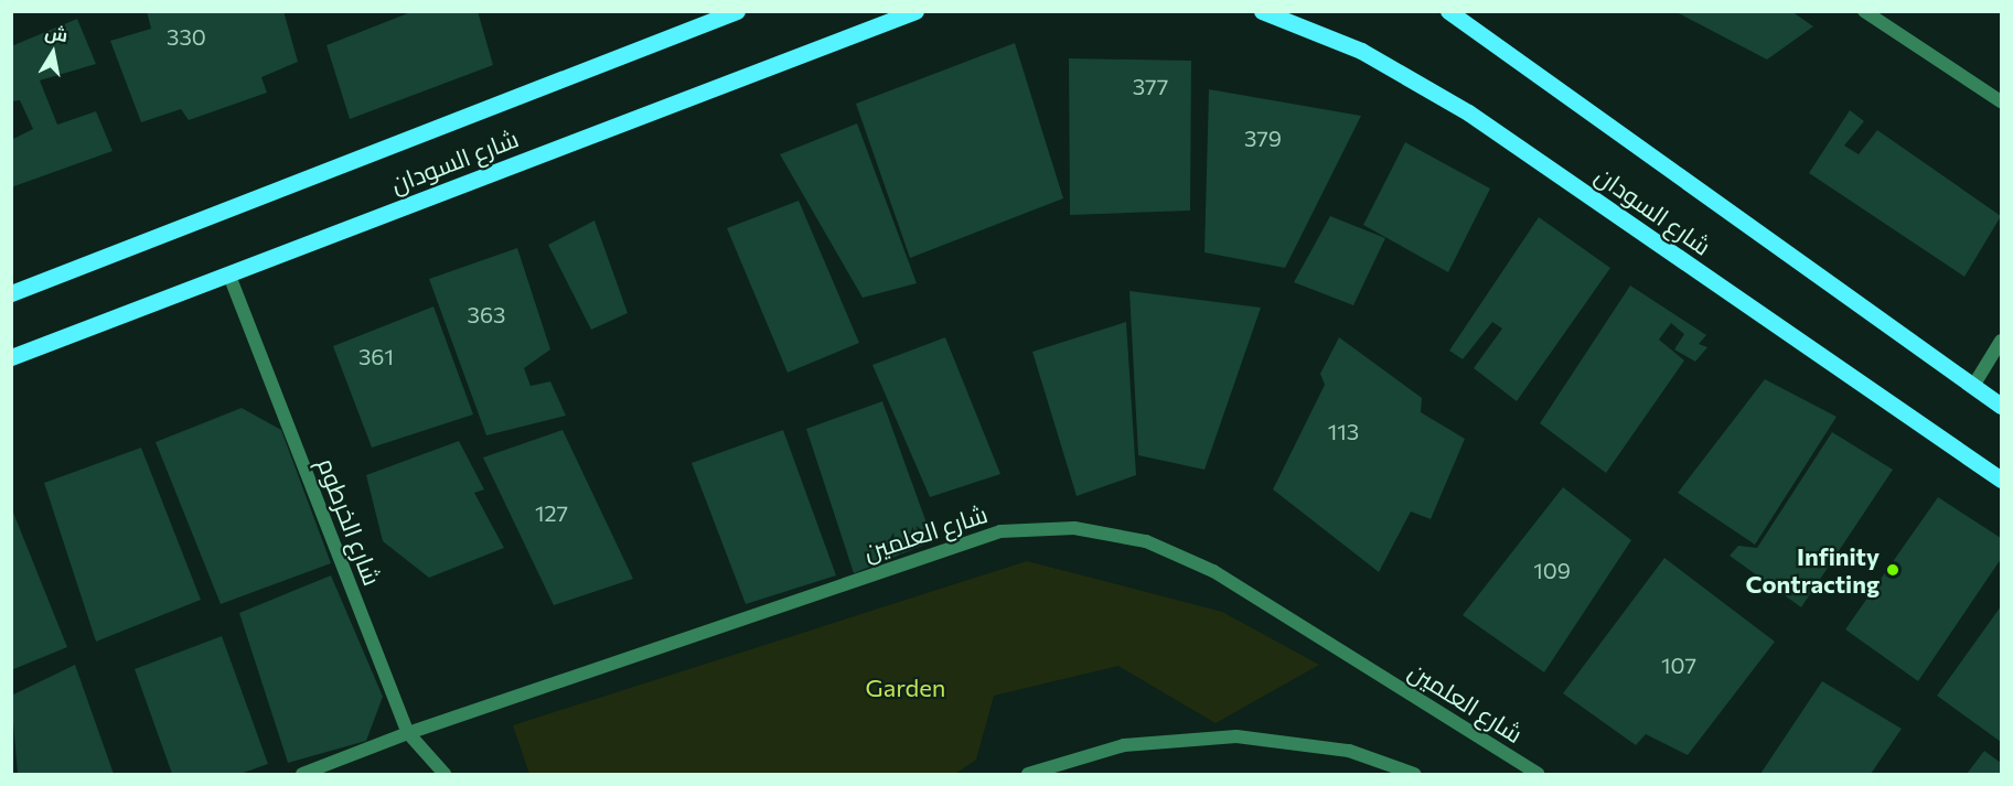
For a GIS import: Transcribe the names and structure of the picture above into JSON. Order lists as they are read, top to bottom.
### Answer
{
  "streets": {
    "main road": ["شارع السودان"],
    "street": ["شارع الخرطوم", "شارع العلمين"]
  },
  "crossings": [
    ["شارع السودان", "شارع الخرطوم"],
    ["شارع الخرطوم", "شارع العلمين"]
  ],
  "parks": ["Garden"],
  "places": ["Infinity Contracting"],
  "house_numbers": [
    "330",
    "377",
    "379",
    "363",
    "361",
    "113",
    "127",
    "109",
    "107"
  ],
  "north": "top"
}
